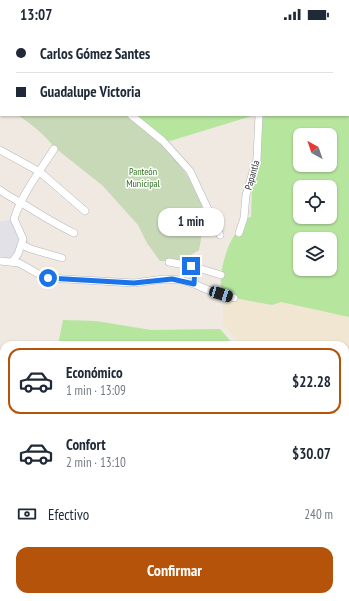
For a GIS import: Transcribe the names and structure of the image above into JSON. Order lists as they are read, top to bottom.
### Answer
{
  "streets": {
    "street": ["Papantla"]
  },
  "parks": ["Panteón Municipal"],
  "north": "top left",
  "page": {
    "status": "13:07",
    "banner": ["Carlos Gómez Santes", "Guadalupe Victoria"],
    "bubble": "1 min",
    "list": [
      {
        "name": "Económico",
        "note": "1 min · 13:09",
        "value": "$22.28"
      },
      {
        "name": "Confort",
        "note": "2 min · 13:10",
        "value": "$30.07"
      }
    ],
    "pay": ["Efectivo", "240 m"],
    "buttons": "Confirmar"
  }
}
